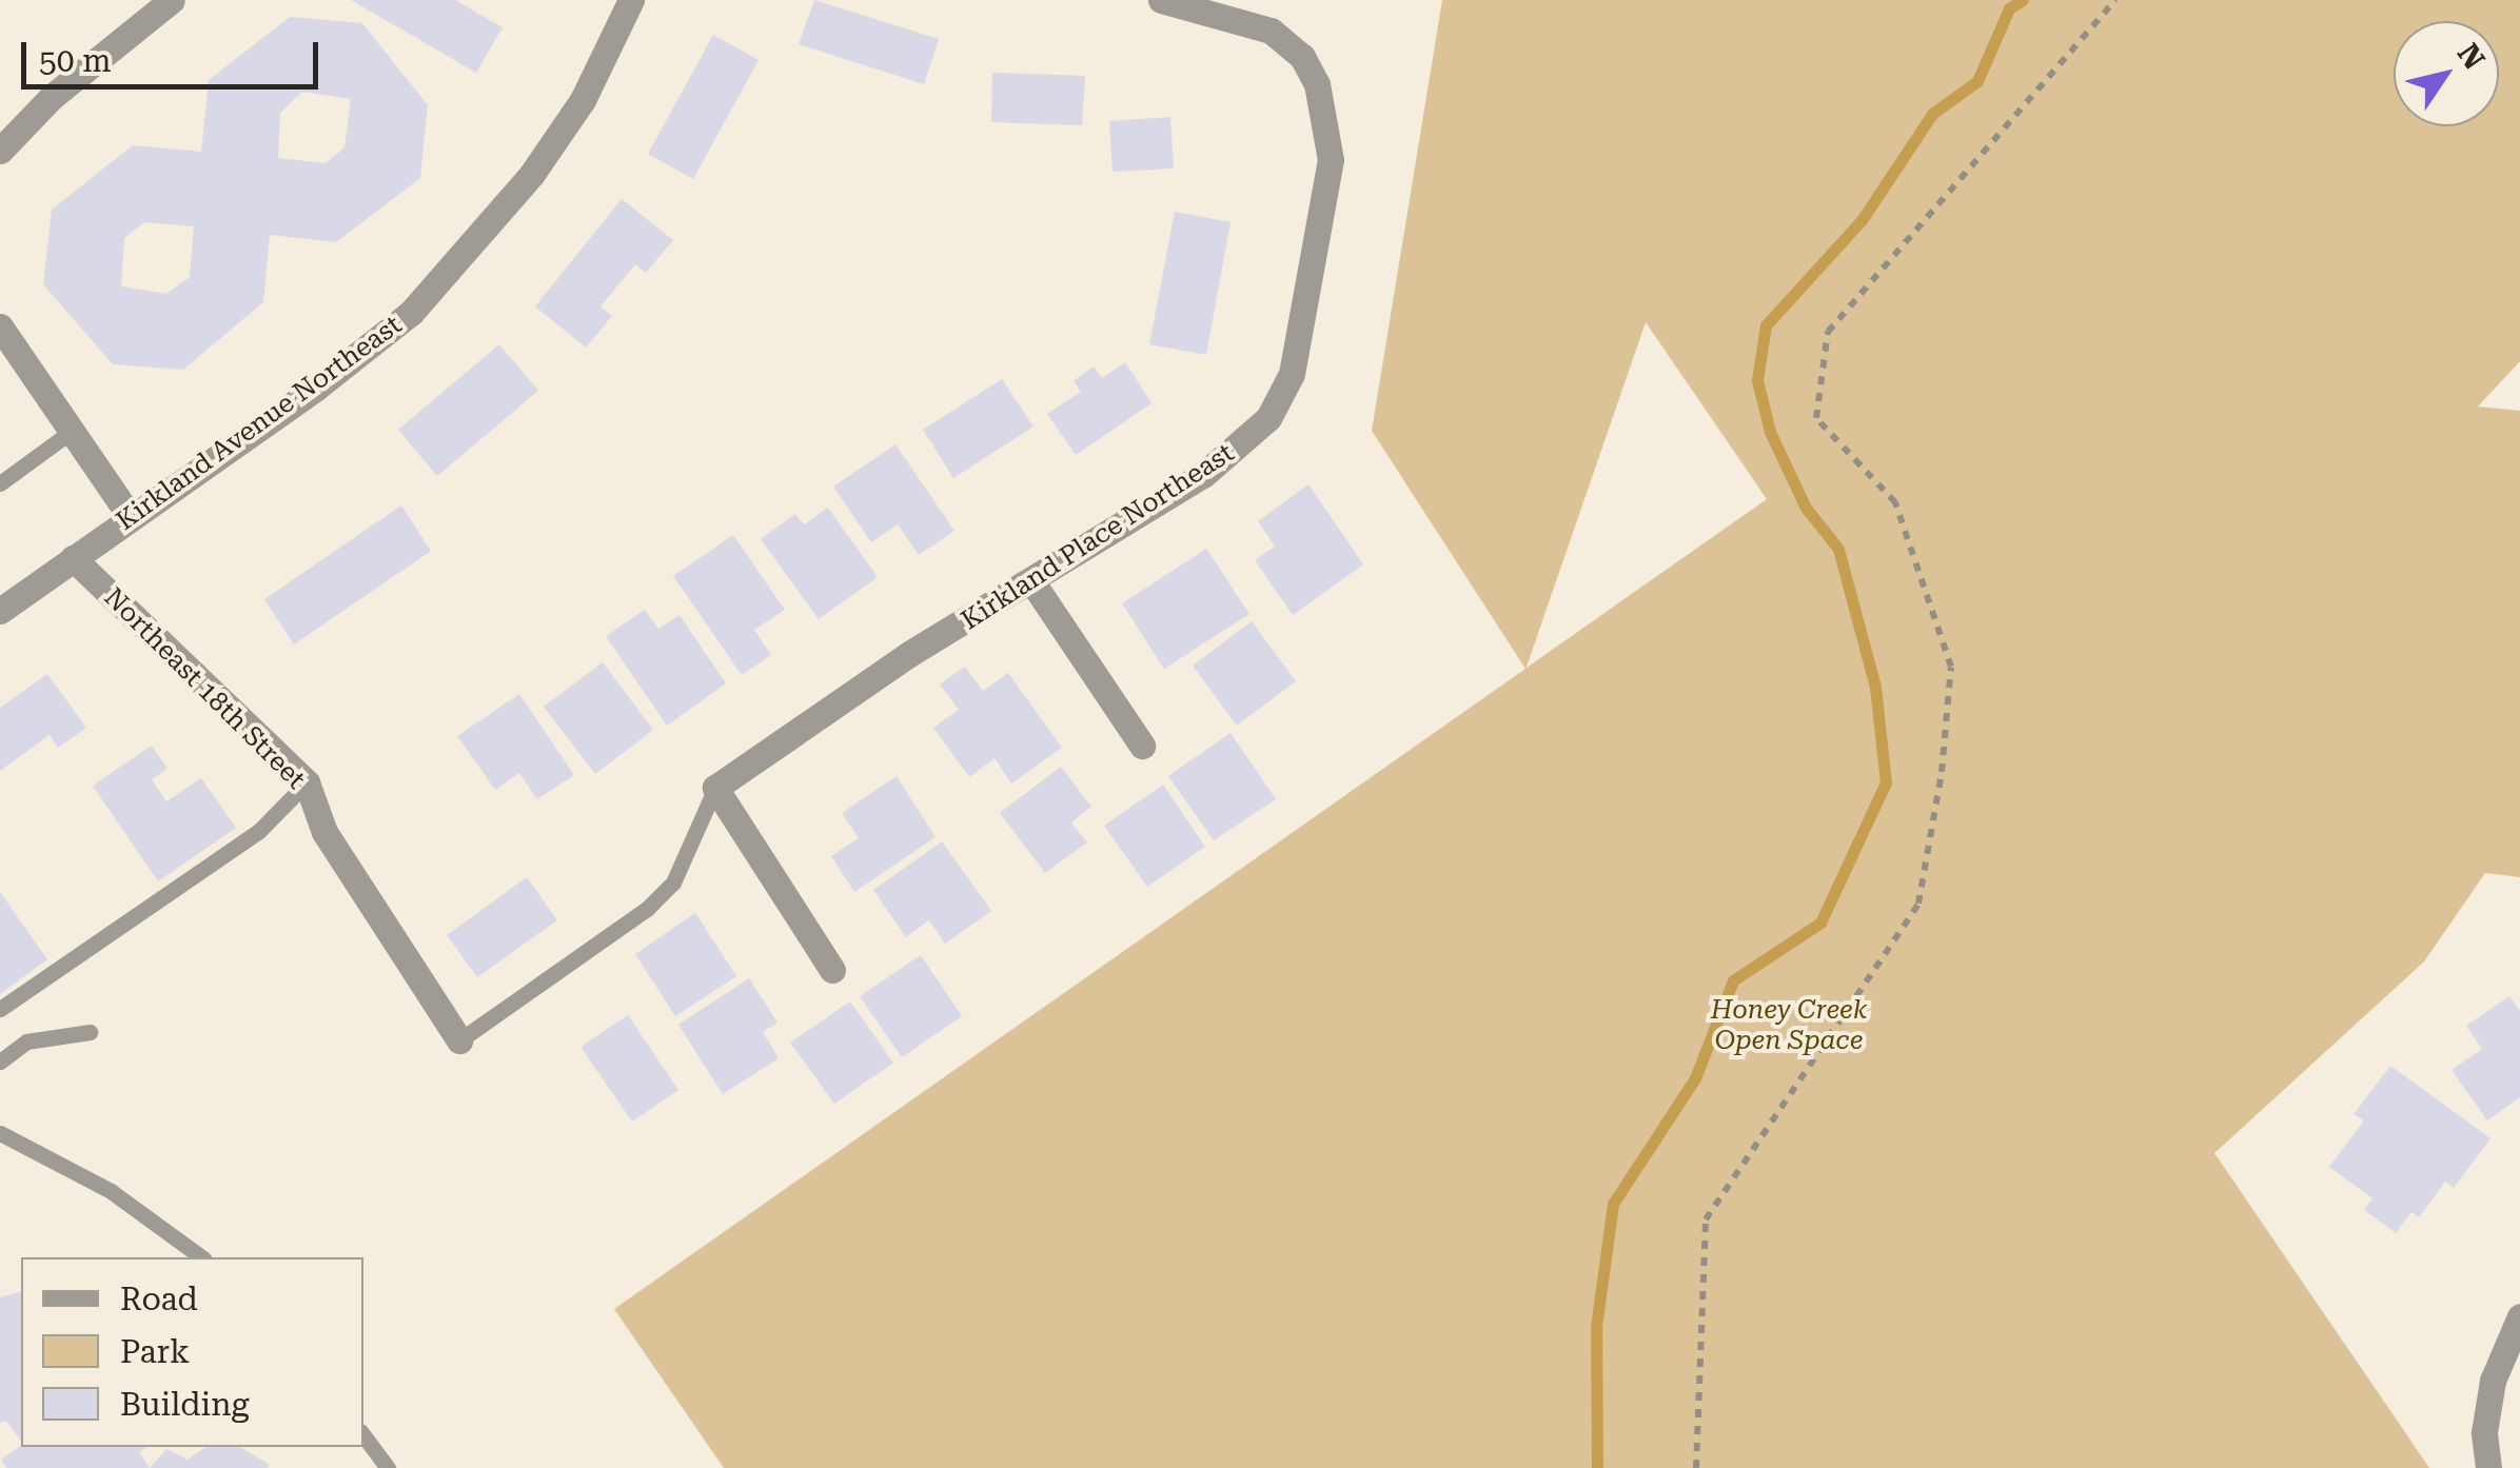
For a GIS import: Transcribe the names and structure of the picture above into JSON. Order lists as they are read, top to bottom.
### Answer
{
  "streets": {
    "street": ["Kirkland Avenue Northeast", "Kirkland Place Northeast", "Northeast 18th Street"]
  },
  "crossings": [
    ["Kirkland Avenue Northeast", "Northeast 18th Street"]
  ],
  "parks": ["Honey Creek Open Space"],
  "legend": ["Road", "Park", "Building"],
  "scale_bar": "50 m",
  "north": "top right"
}
